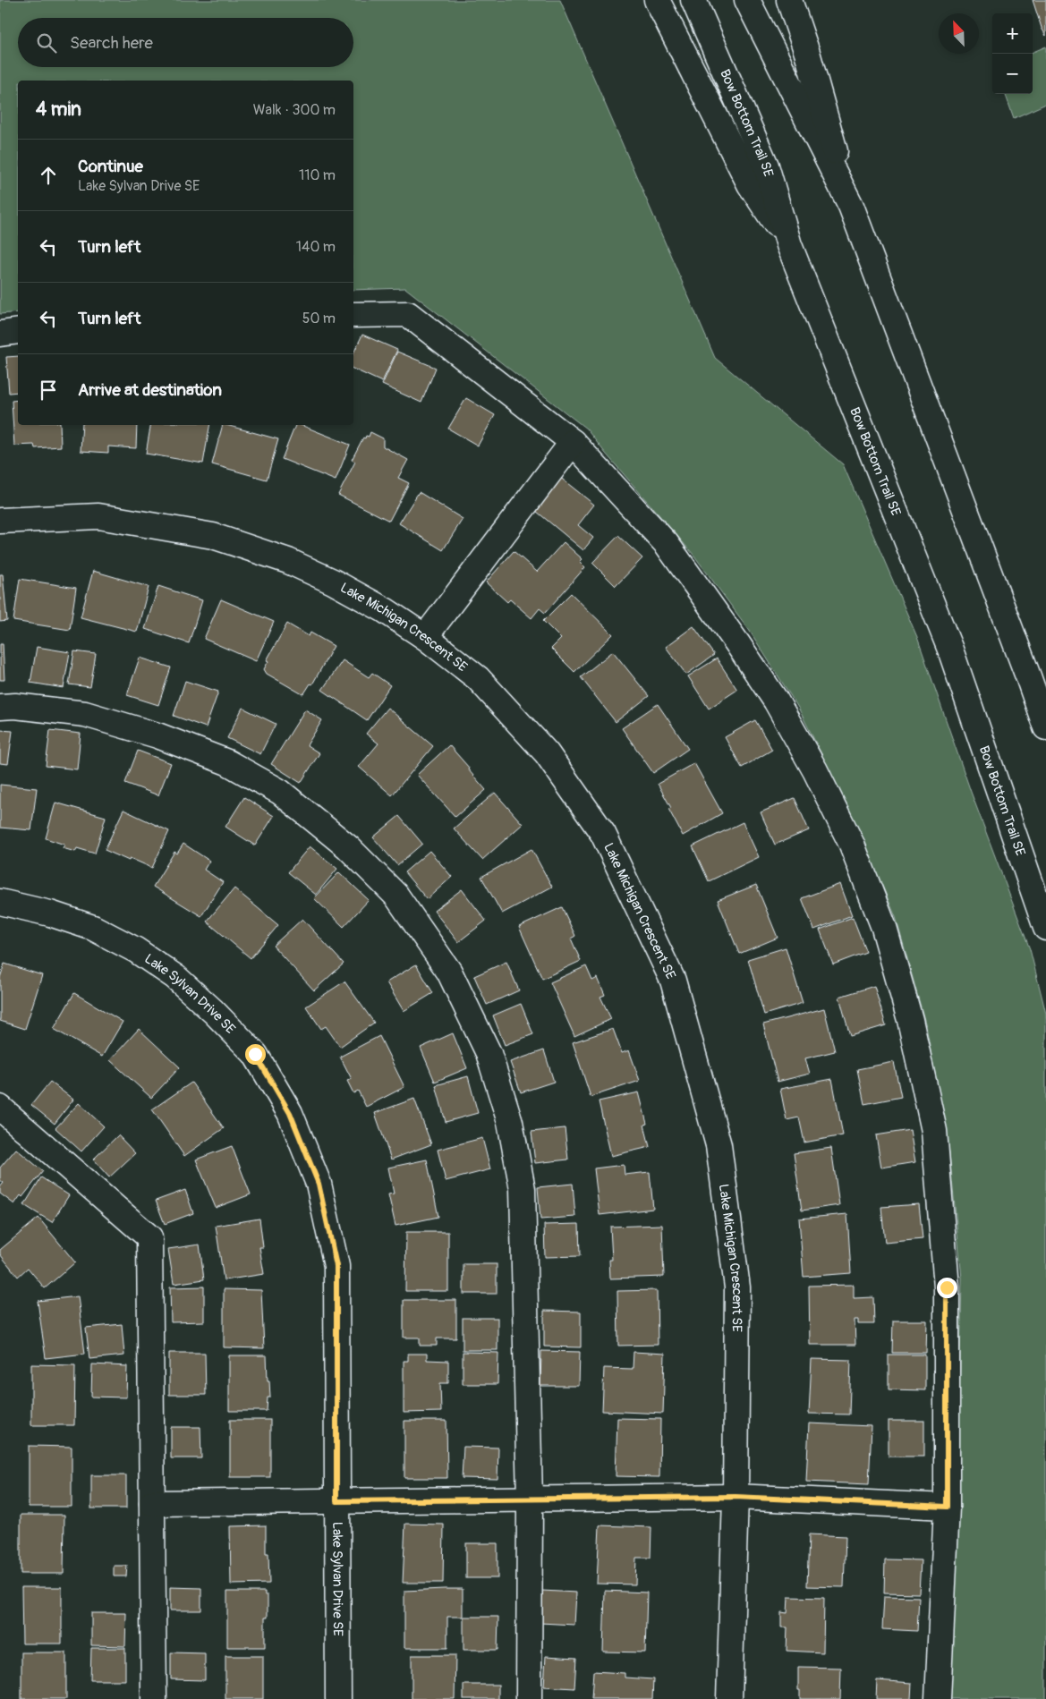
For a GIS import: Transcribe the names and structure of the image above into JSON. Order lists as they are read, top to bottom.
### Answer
{
  "streets": {
    "main road": ["Bow Bottom Trail SE", "Lake Michigan Crescent SE", "Lake Sylvan Drive SE"]
  },
  "north": "top left",
  "page": {
    "map_buttons": ["+", "−"],
    "search": "Search here",
    "heading": ["4 min", "Walk · 300 m"],
    "list": [
      ["Continue", "Lake Sylvan Drive SE", "110 m"],
      ["Turn left", "140 m"],
      ["Turn left", "50 m"],
      "Arrive at destination"
    ]
  }
}
